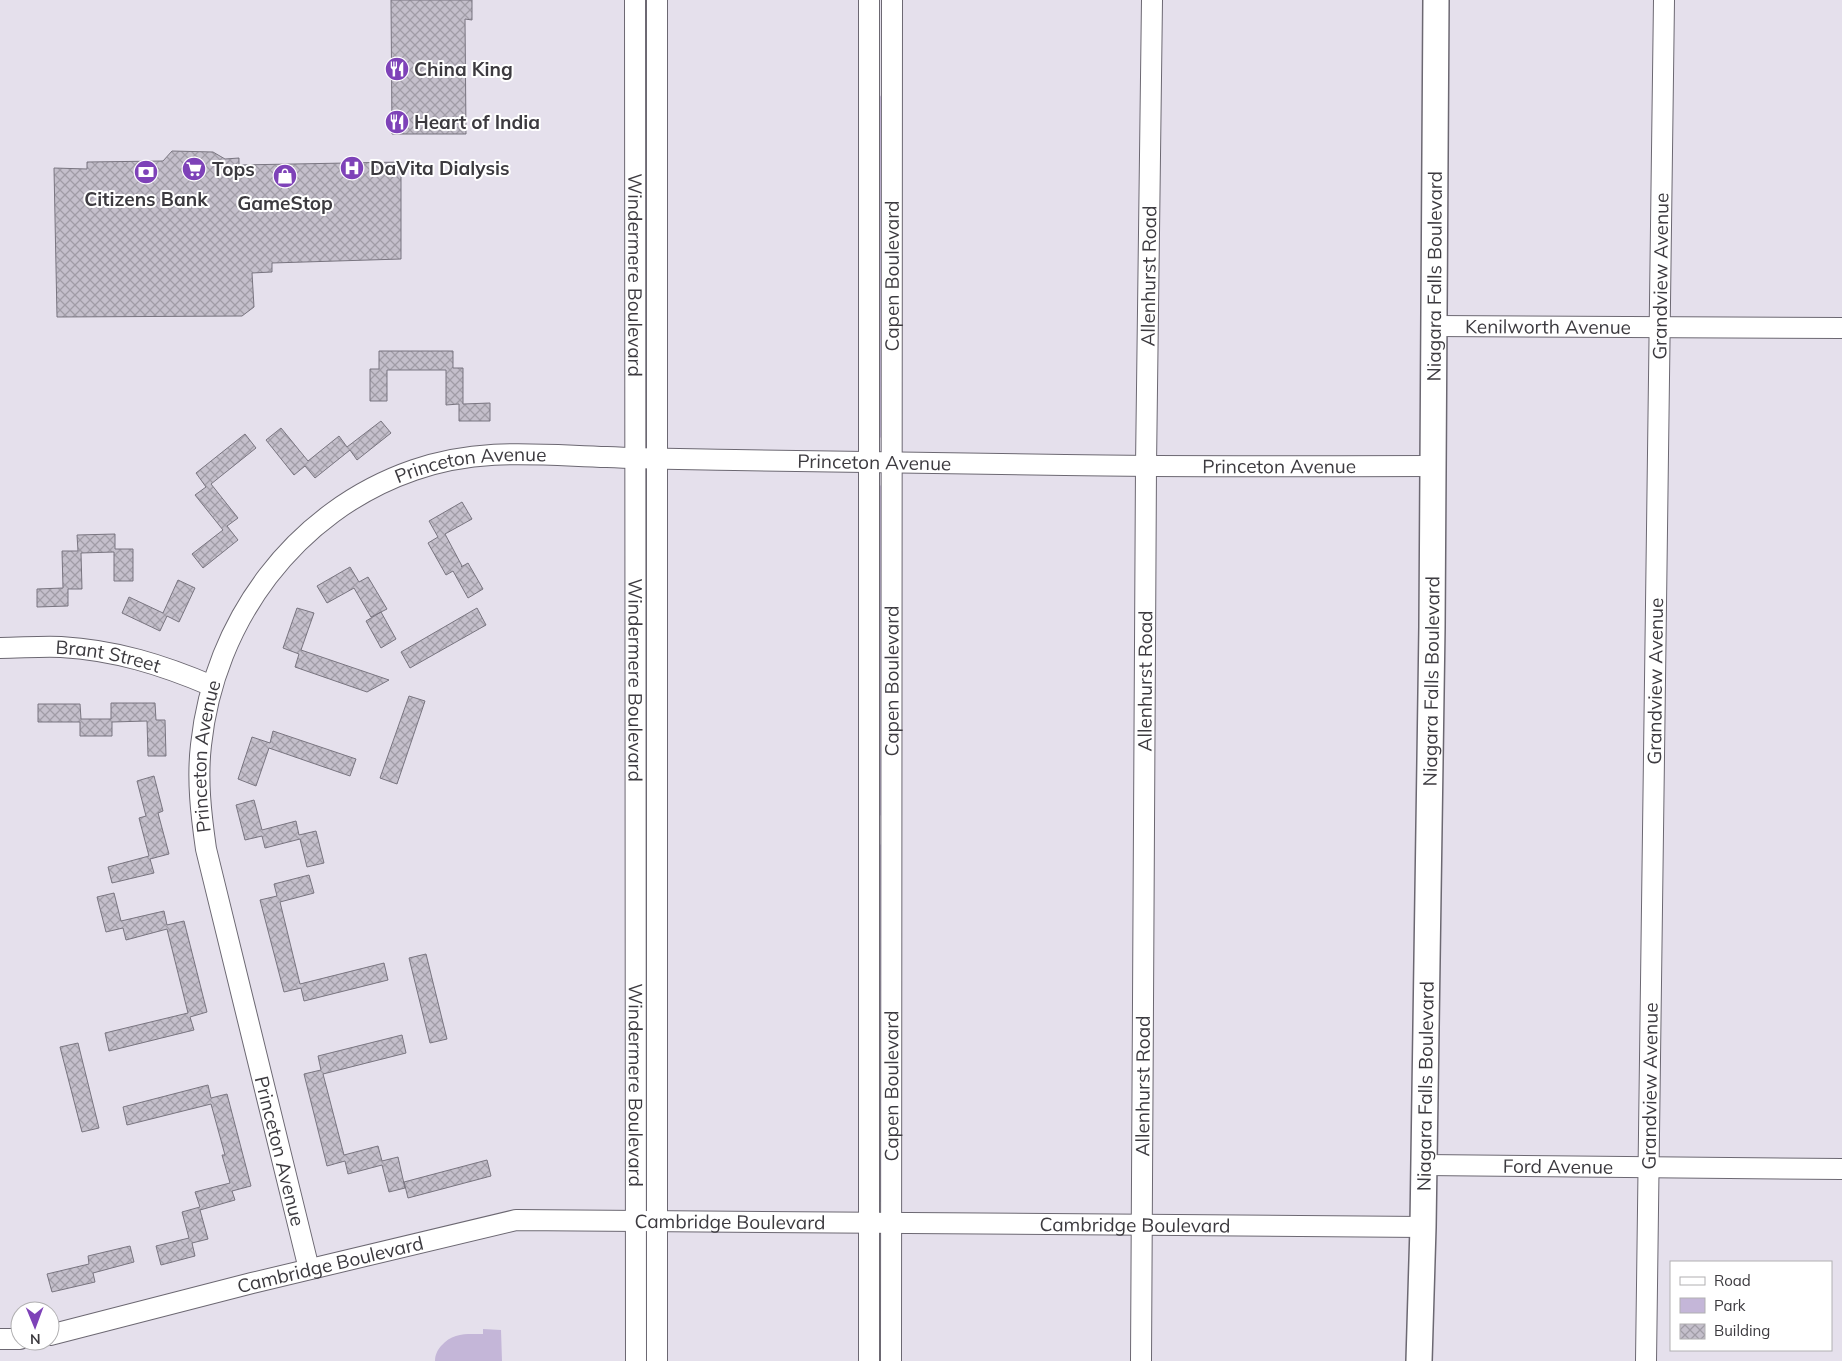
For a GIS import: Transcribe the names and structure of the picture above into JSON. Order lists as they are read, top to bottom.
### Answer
{
  "streets": {
    "main road": ["Niagara Falls Boulevard"],
    "street": [
      "Capen Boulevard",
      "Windermere Boulevard",
      "Allenhurst Road",
      "Grandview Avenue",
      "Kenilworth Avenue",
      "Princeton Avenue",
      "Brant Street",
      "Ford Avenue",
      "Cambridge Boulevard"
    ]
  },
  "crossings": [
    ["Capen Boulevard", "Princeton Avenue"],
    ["Capen Boulevard", "Cambridge Boulevard"],
    ["Windermere Boulevard", "Princeton Avenue"],
    ["Windermere Boulevard", "Cambridge Boulevard"],
    ["Allenhurst Road", "Princeton Avenue"],
    ["Allenhurst Road", "Cambridge Boulevard"],
    ["Niagara Falls Boulevard", "Kenilworth Avenue"],
    ["Niagara Falls Boulevard", "Princeton Avenue"],
    ["Niagara Falls Boulevard", "Ford Avenue"],
    ["Niagara Falls Boulevard", "Cambridge Boulevard"],
    ["Grandview Avenue", "Kenilworth Avenue"],
    ["Grandview Avenue", "Ford Avenue"],
    ["Princeton Avenue", "Brant Street"],
    ["Princeton Avenue", "Cambridge Boulevard"]
  ],
  "places": {
    "restaurant": ["China King", "Heart of India"],
    "hospital": ["DaVita Dialysis"],
    "supermarket": ["Tops"],
    "bank": ["Citizens Bank"],
    "shop": ["GameStop"]
  },
  "legend": ["Road", "Park", "Building"],
  "north": "bottom"
}
